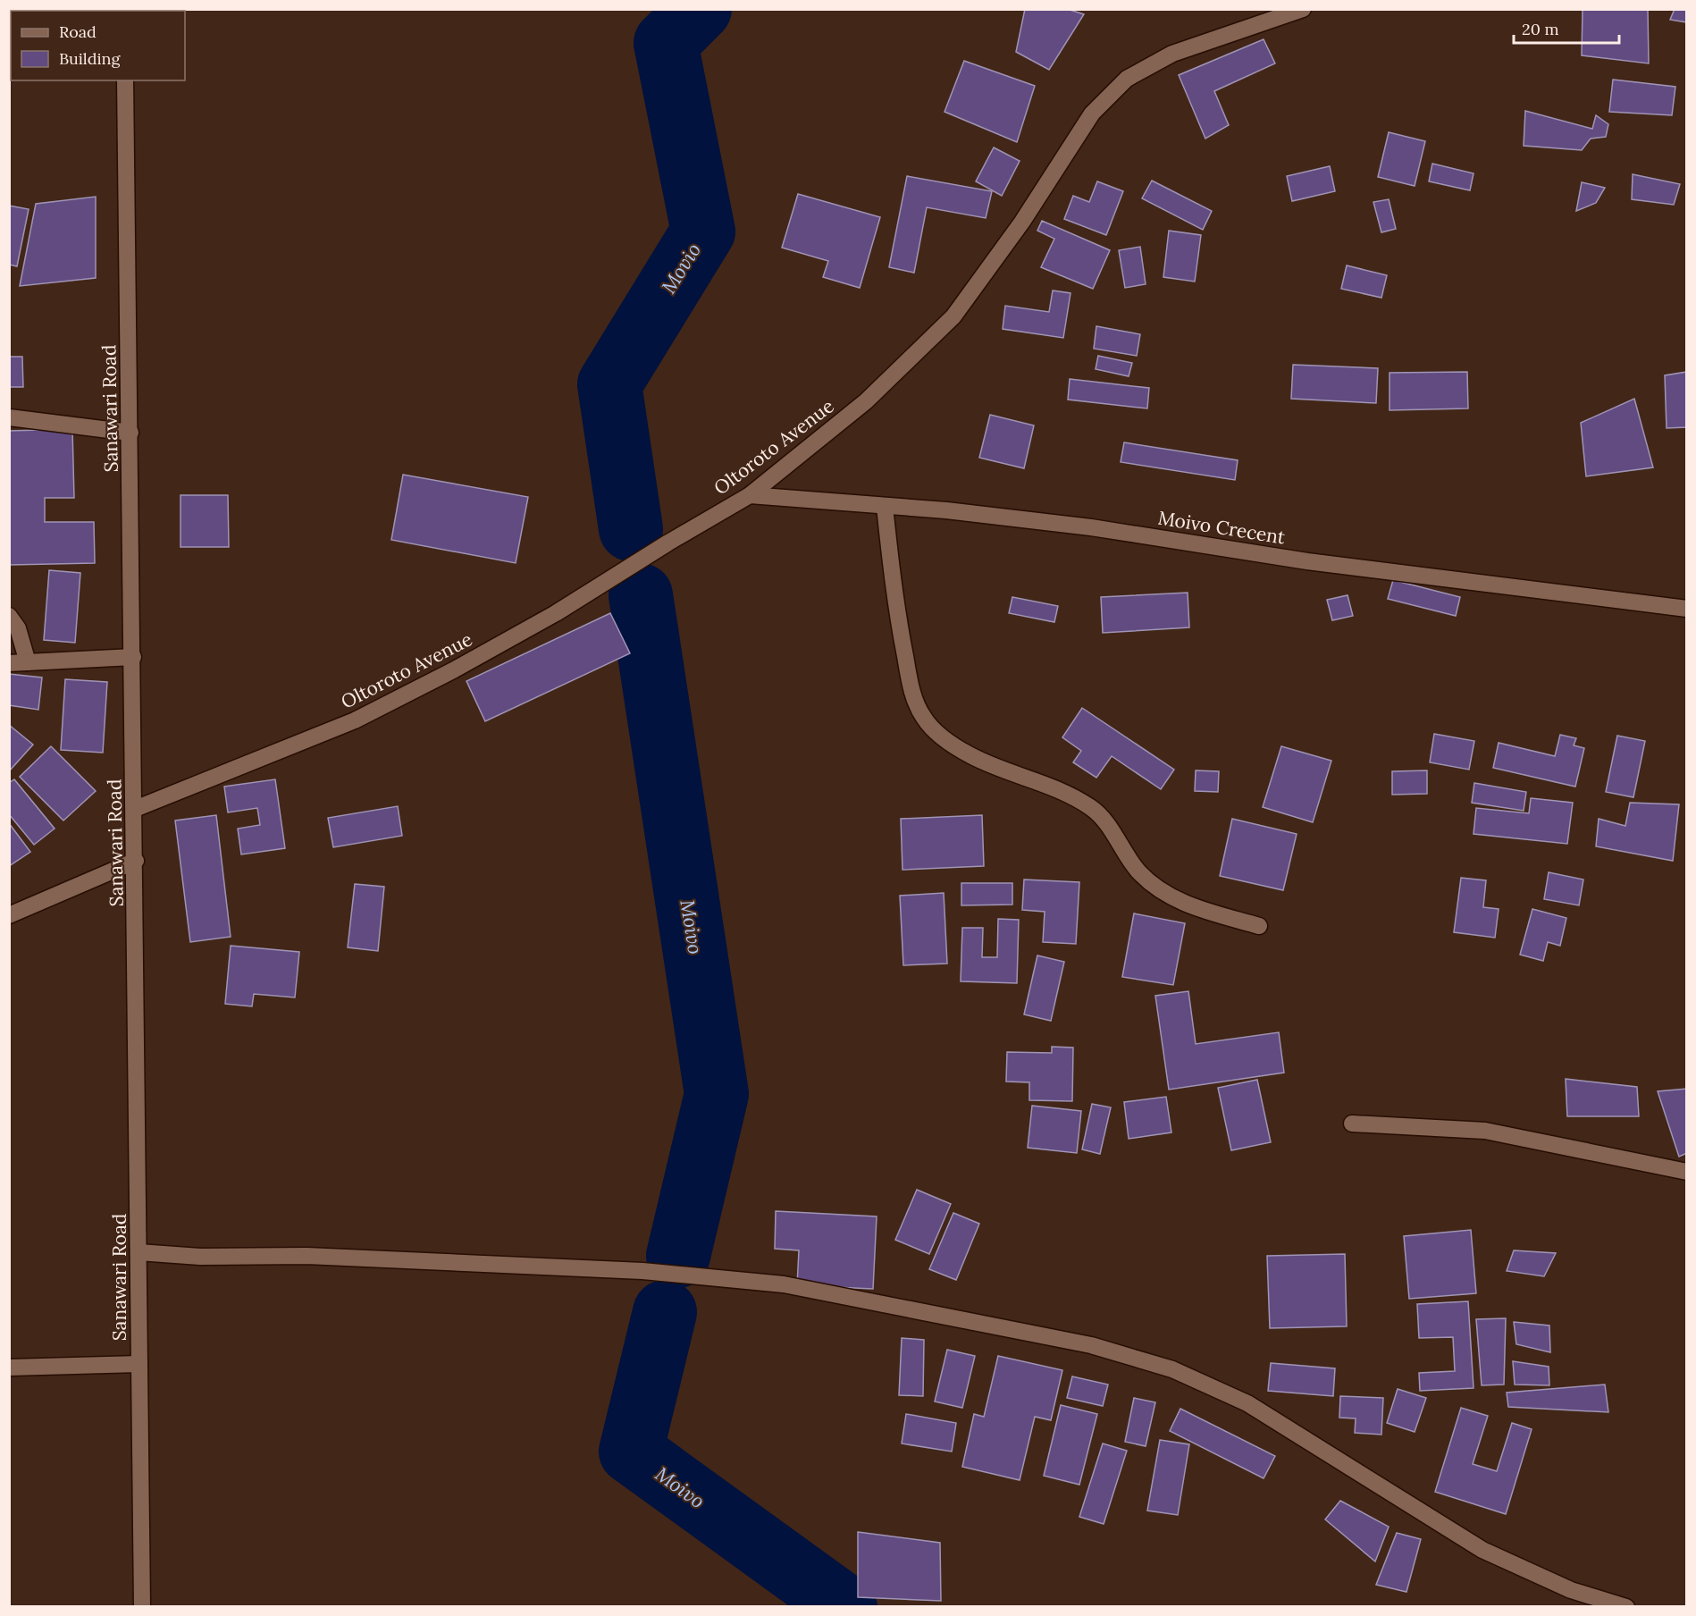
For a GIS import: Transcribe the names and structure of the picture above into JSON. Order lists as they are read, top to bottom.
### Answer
{
  "streets": {
    "street": ["Sanawari Road", "Oltoroto Avenue", "Moivo Crecent"]
  },
  "crossings": [
    ["Sanawari Road", "Oltoroto Avenue"],
    ["Oltoroto Avenue", "Moivo Crecent"]
  ],
  "water": ["Movio", "Moivo"],
  "legend": ["Road", "Building"],
  "scale_bar": "20 m"
}
